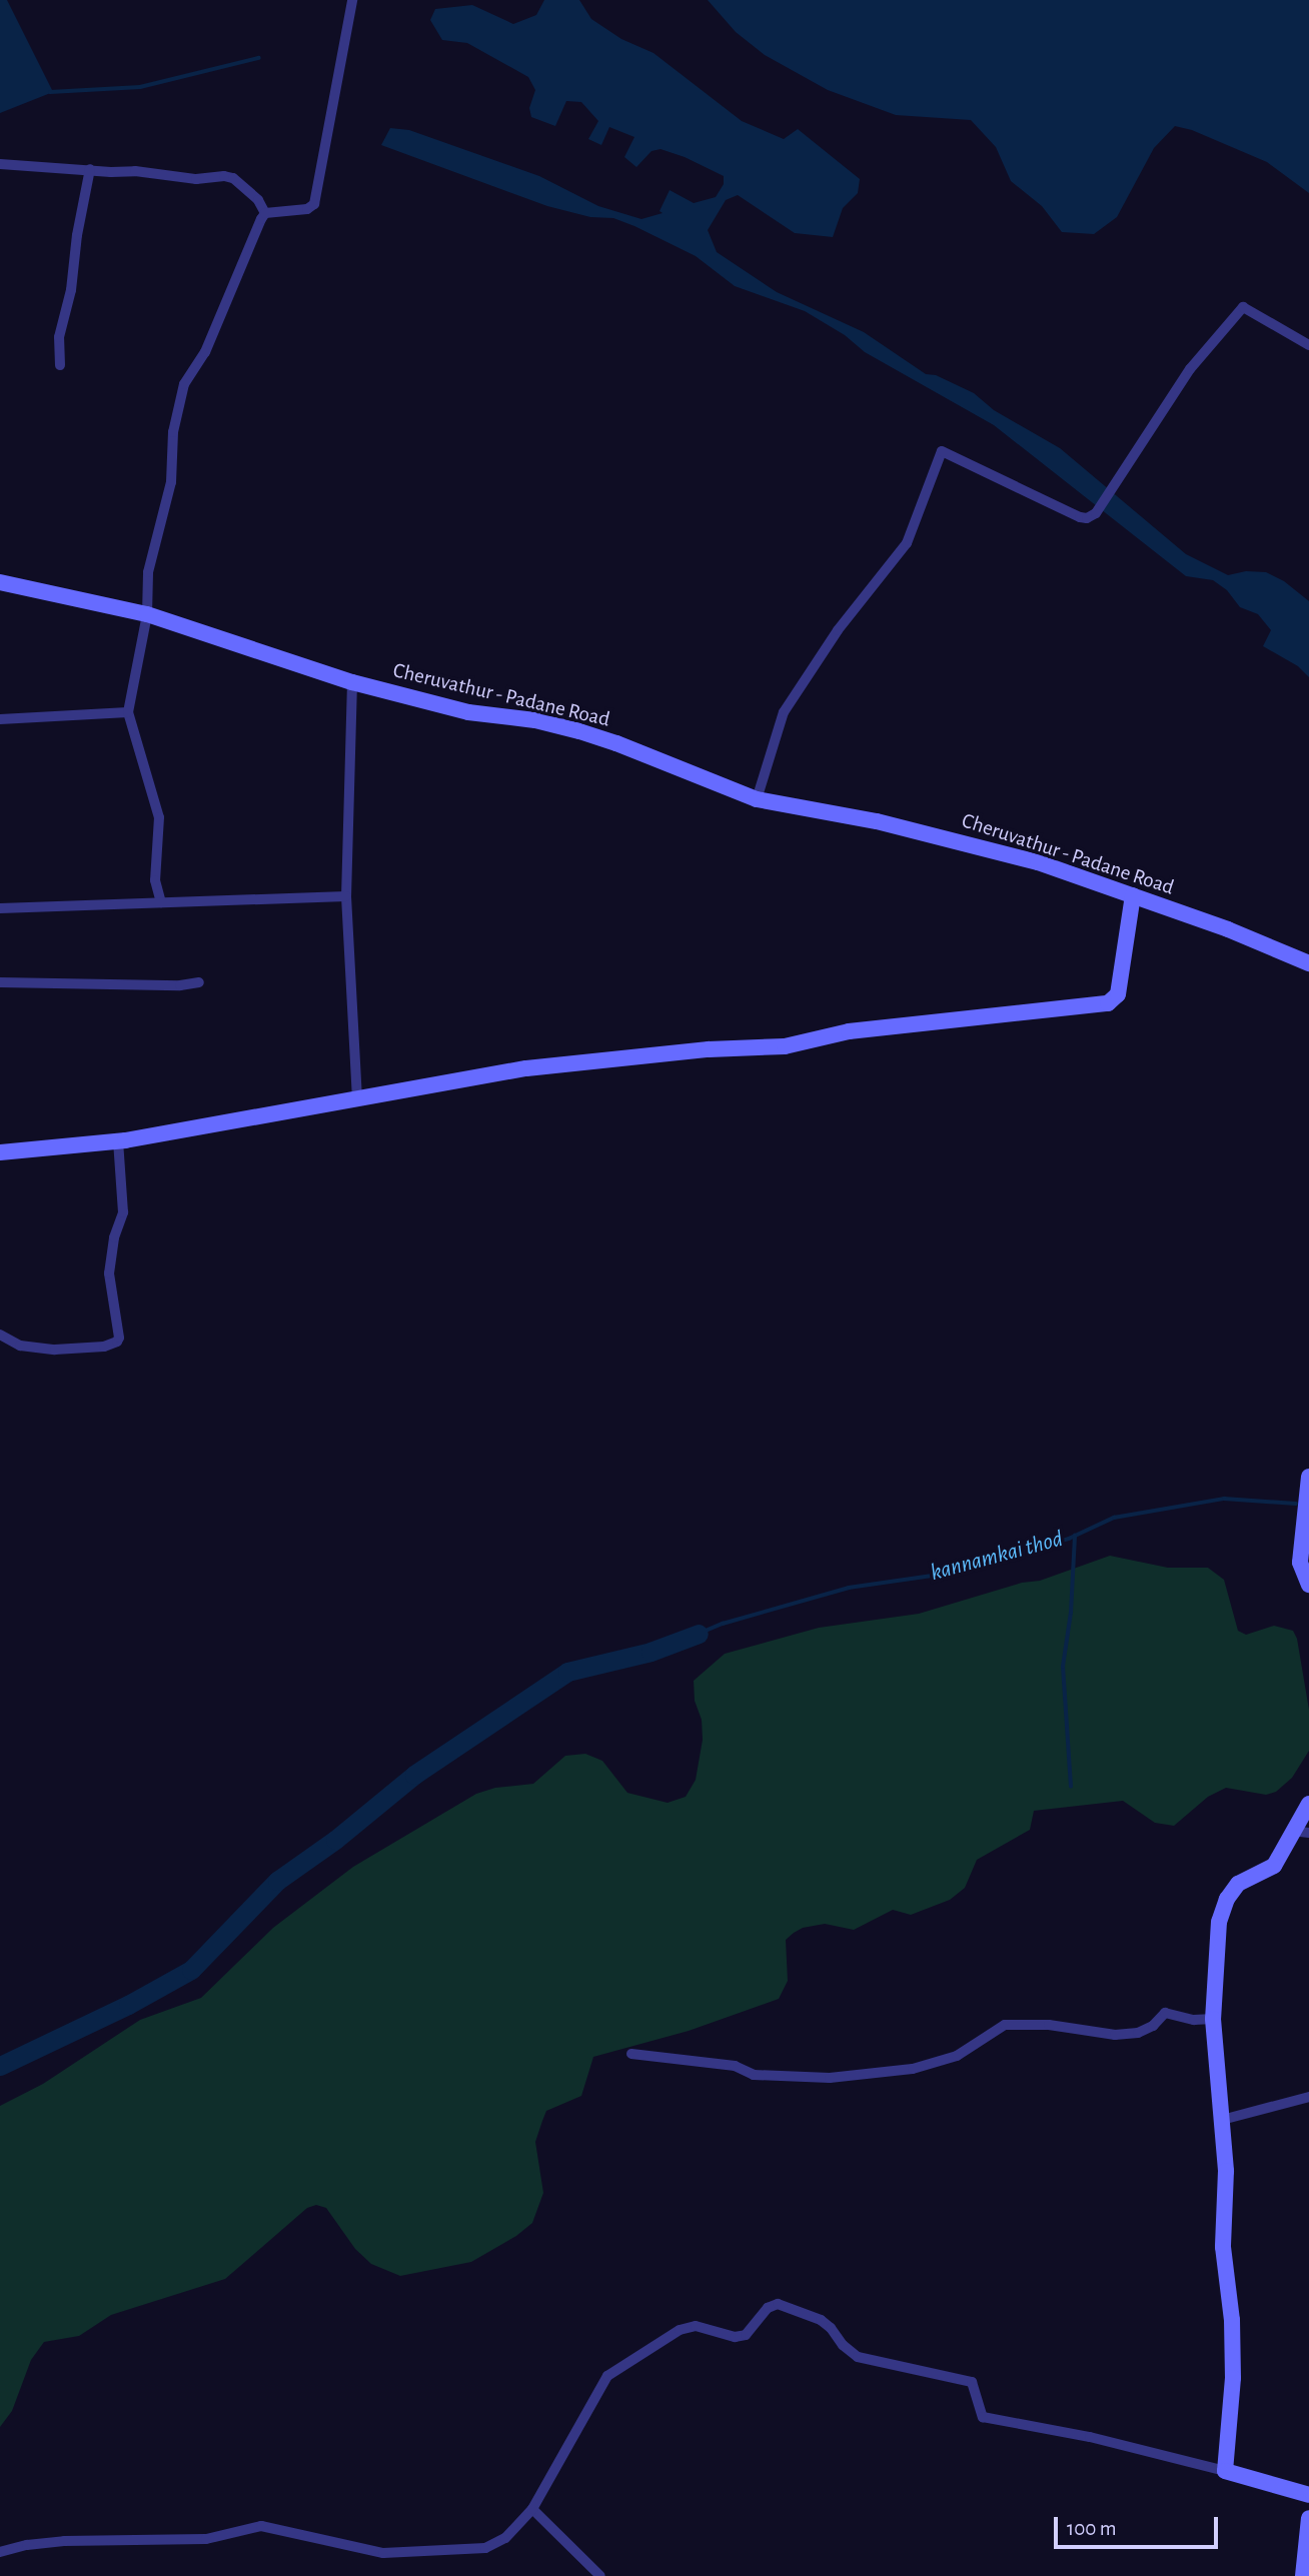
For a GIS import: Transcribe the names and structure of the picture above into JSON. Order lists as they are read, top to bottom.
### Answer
{
  "streets": {
    "street": ["Cheruvathur - Padane Road"]
  },
  "water": ["kannamkai thod"],
  "scale_bar": "100 m"
}
